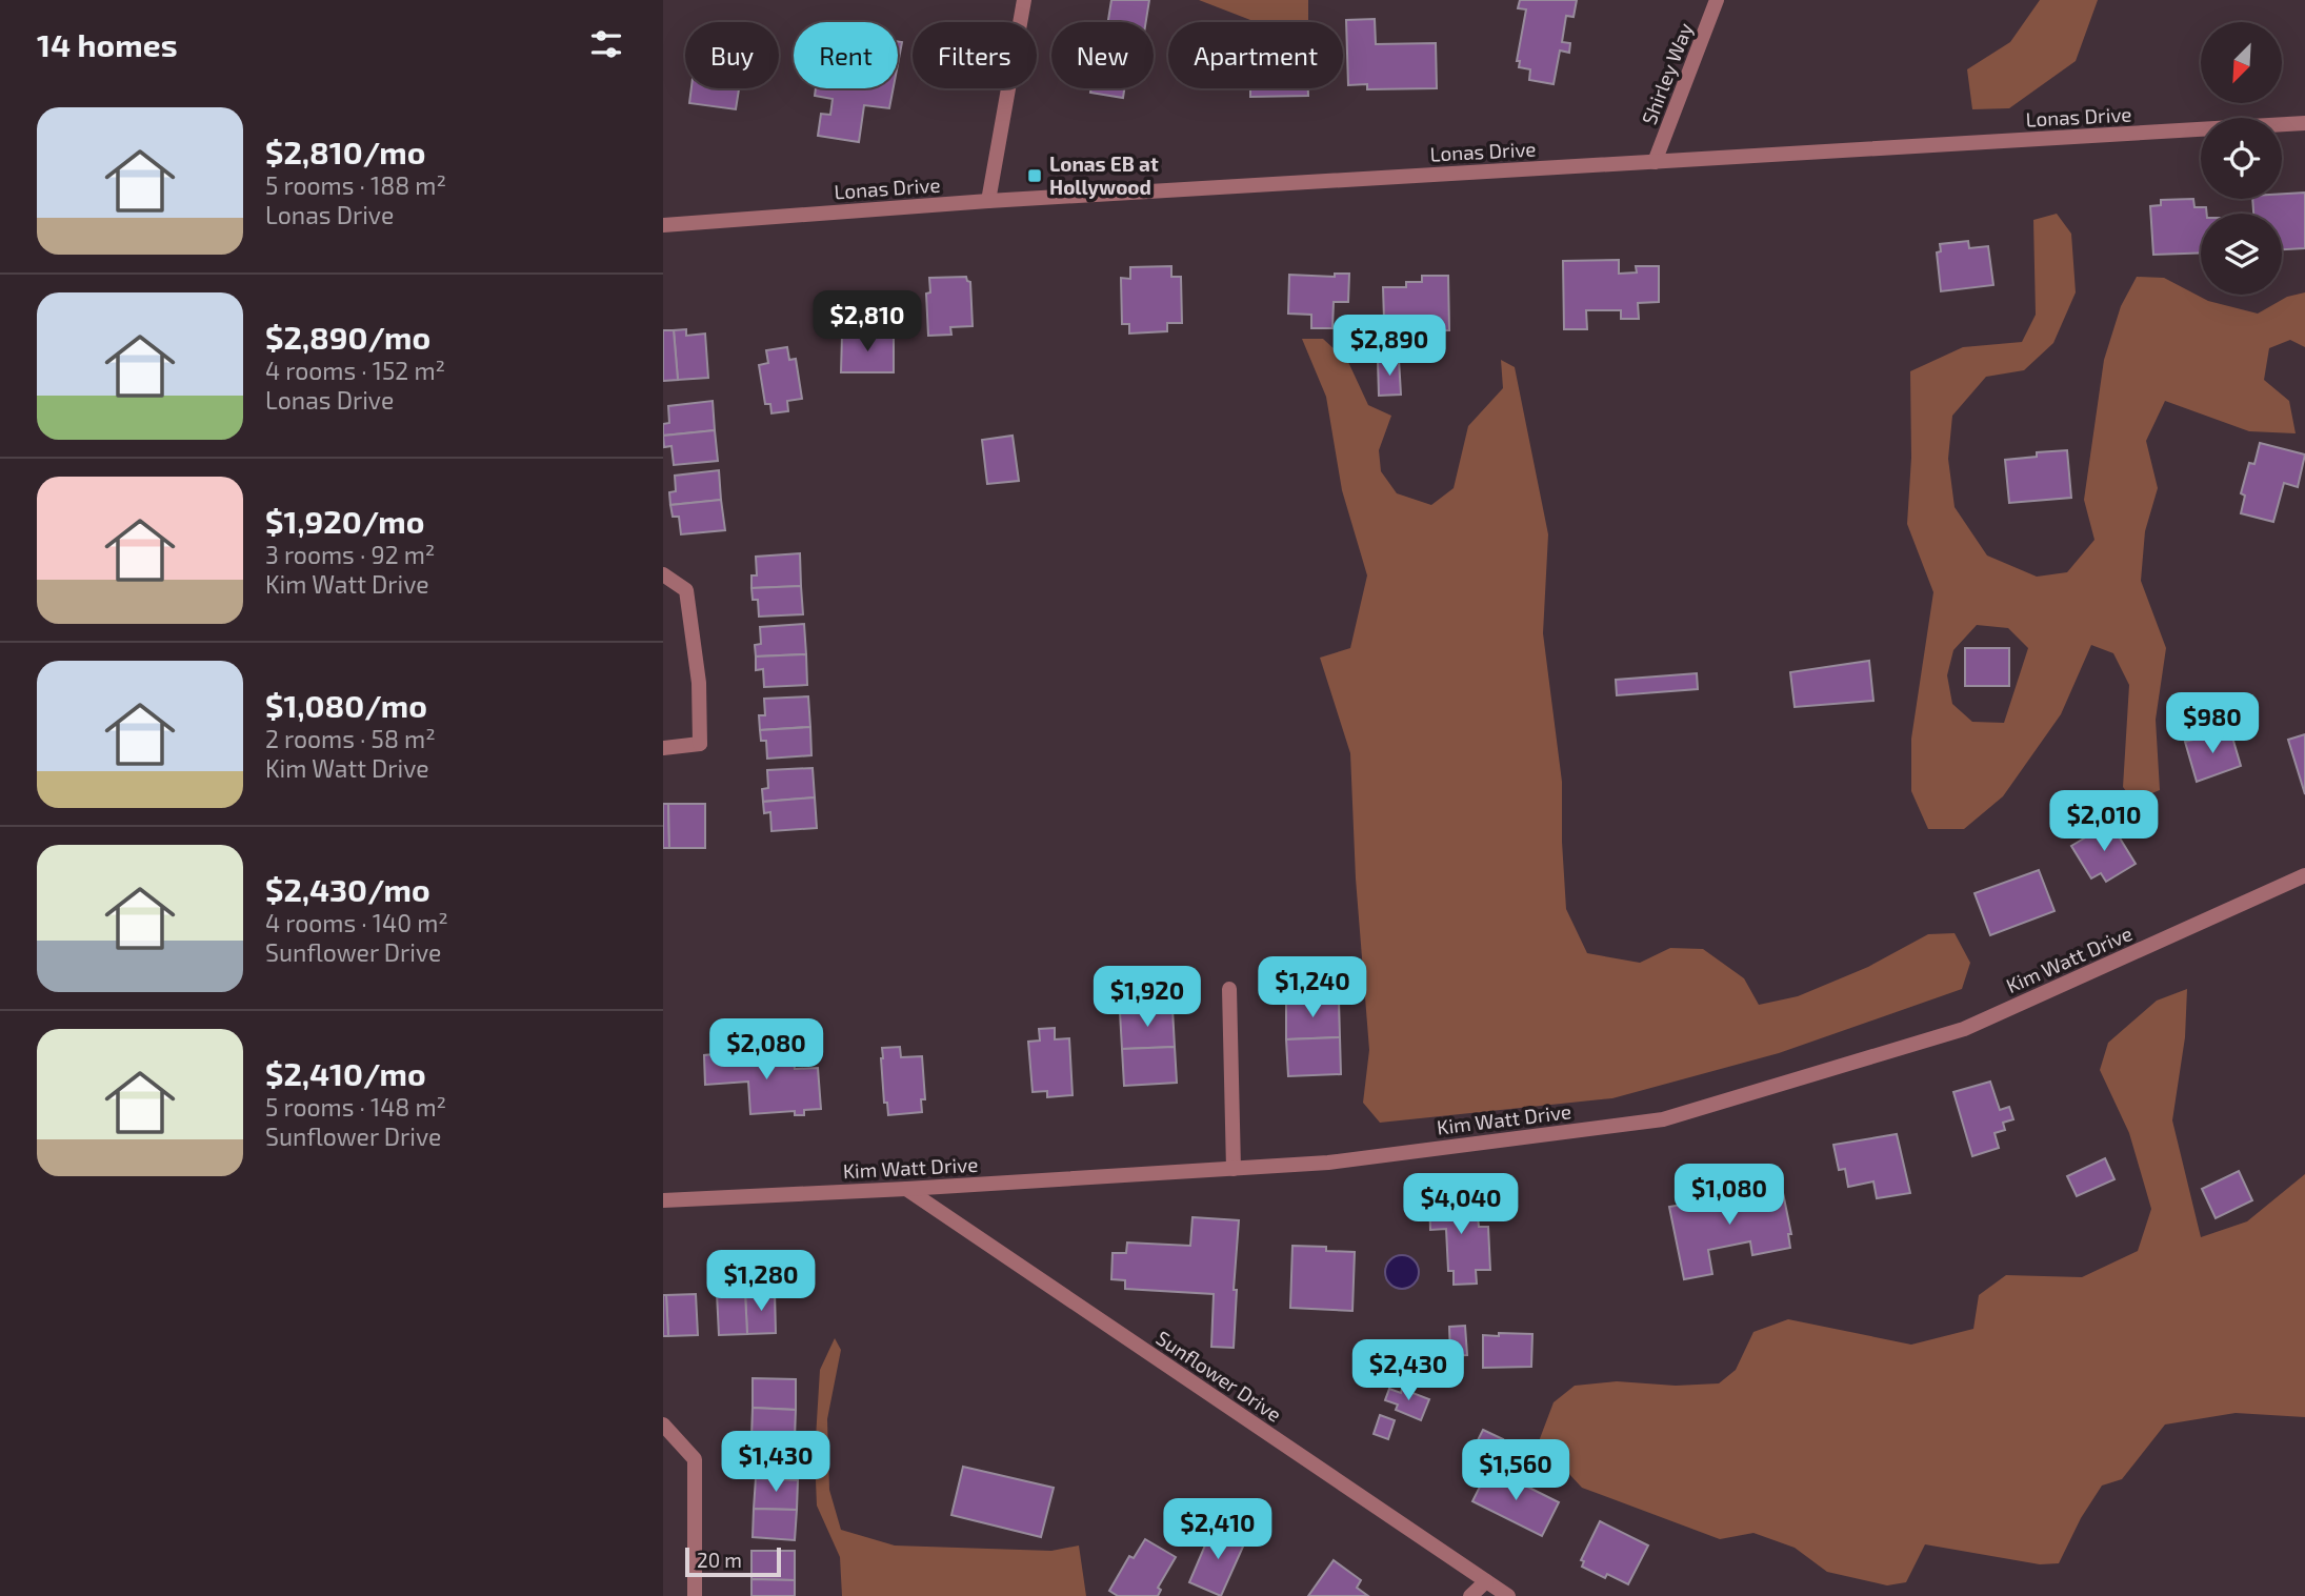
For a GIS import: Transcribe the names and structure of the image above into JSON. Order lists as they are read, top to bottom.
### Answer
{
  "streets": {
    "street": [
      "Shirley Way",
      "Lonas Drive",
      "Kim Watt Drive",
      "Sunflower Drive"
    ]
  },
  "crossings": [
    ["Shirley Way", "Lonas Drive"],
    ["Kim Watt Drive", "Sunflower Drive"]
  ],
  "places": {
    "transit": ["Lonas EB at Hollywood"]
  },
  "scale_bar": "20 m",
  "north": "bottom left",
  "page": {
    "heading": "14 homes",
    "chip": [
      "Buy",
      "Rent",
      "Filters",
      "New",
      "Apartment"
    ],
    "list": [
      {
        "name": "$2,810/mo",
        "note": "5 rooms · 188 m² · Lonas Drive"
      },
      {
        "name": "$2,890/mo",
        "note": "4 rooms · 152 m² · Lonas Drive"
      },
      {
        "name": "$1,920/mo",
        "note": "3 rooms · 92 m² · Kim Watt Drive"
      },
      {
        "name": "$1,080/mo",
        "note": "2 rooms · 58 m² · Kim Watt Drive"
      },
      {
        "name": "$2,430/mo",
        "note": "4 rooms · 140 m² · Sunflower Drive"
      },
      {
        "name": "$2,410/mo",
        "note": "5 rooms · 148 m² · Sunflower Drive"
      }
    ],
    "price": [
      "$2,810",
      "$2,890",
      "$980",
      "$2,010",
      "$1,240",
      "$1,920",
      "$2,080",
      "$1,080",
      "$4,040",
      "$1,280",
      "$2,430",
      "$1,430",
      "$1,560",
      "$2,410"
    ],
    "scale": "20 m"
  }
}
